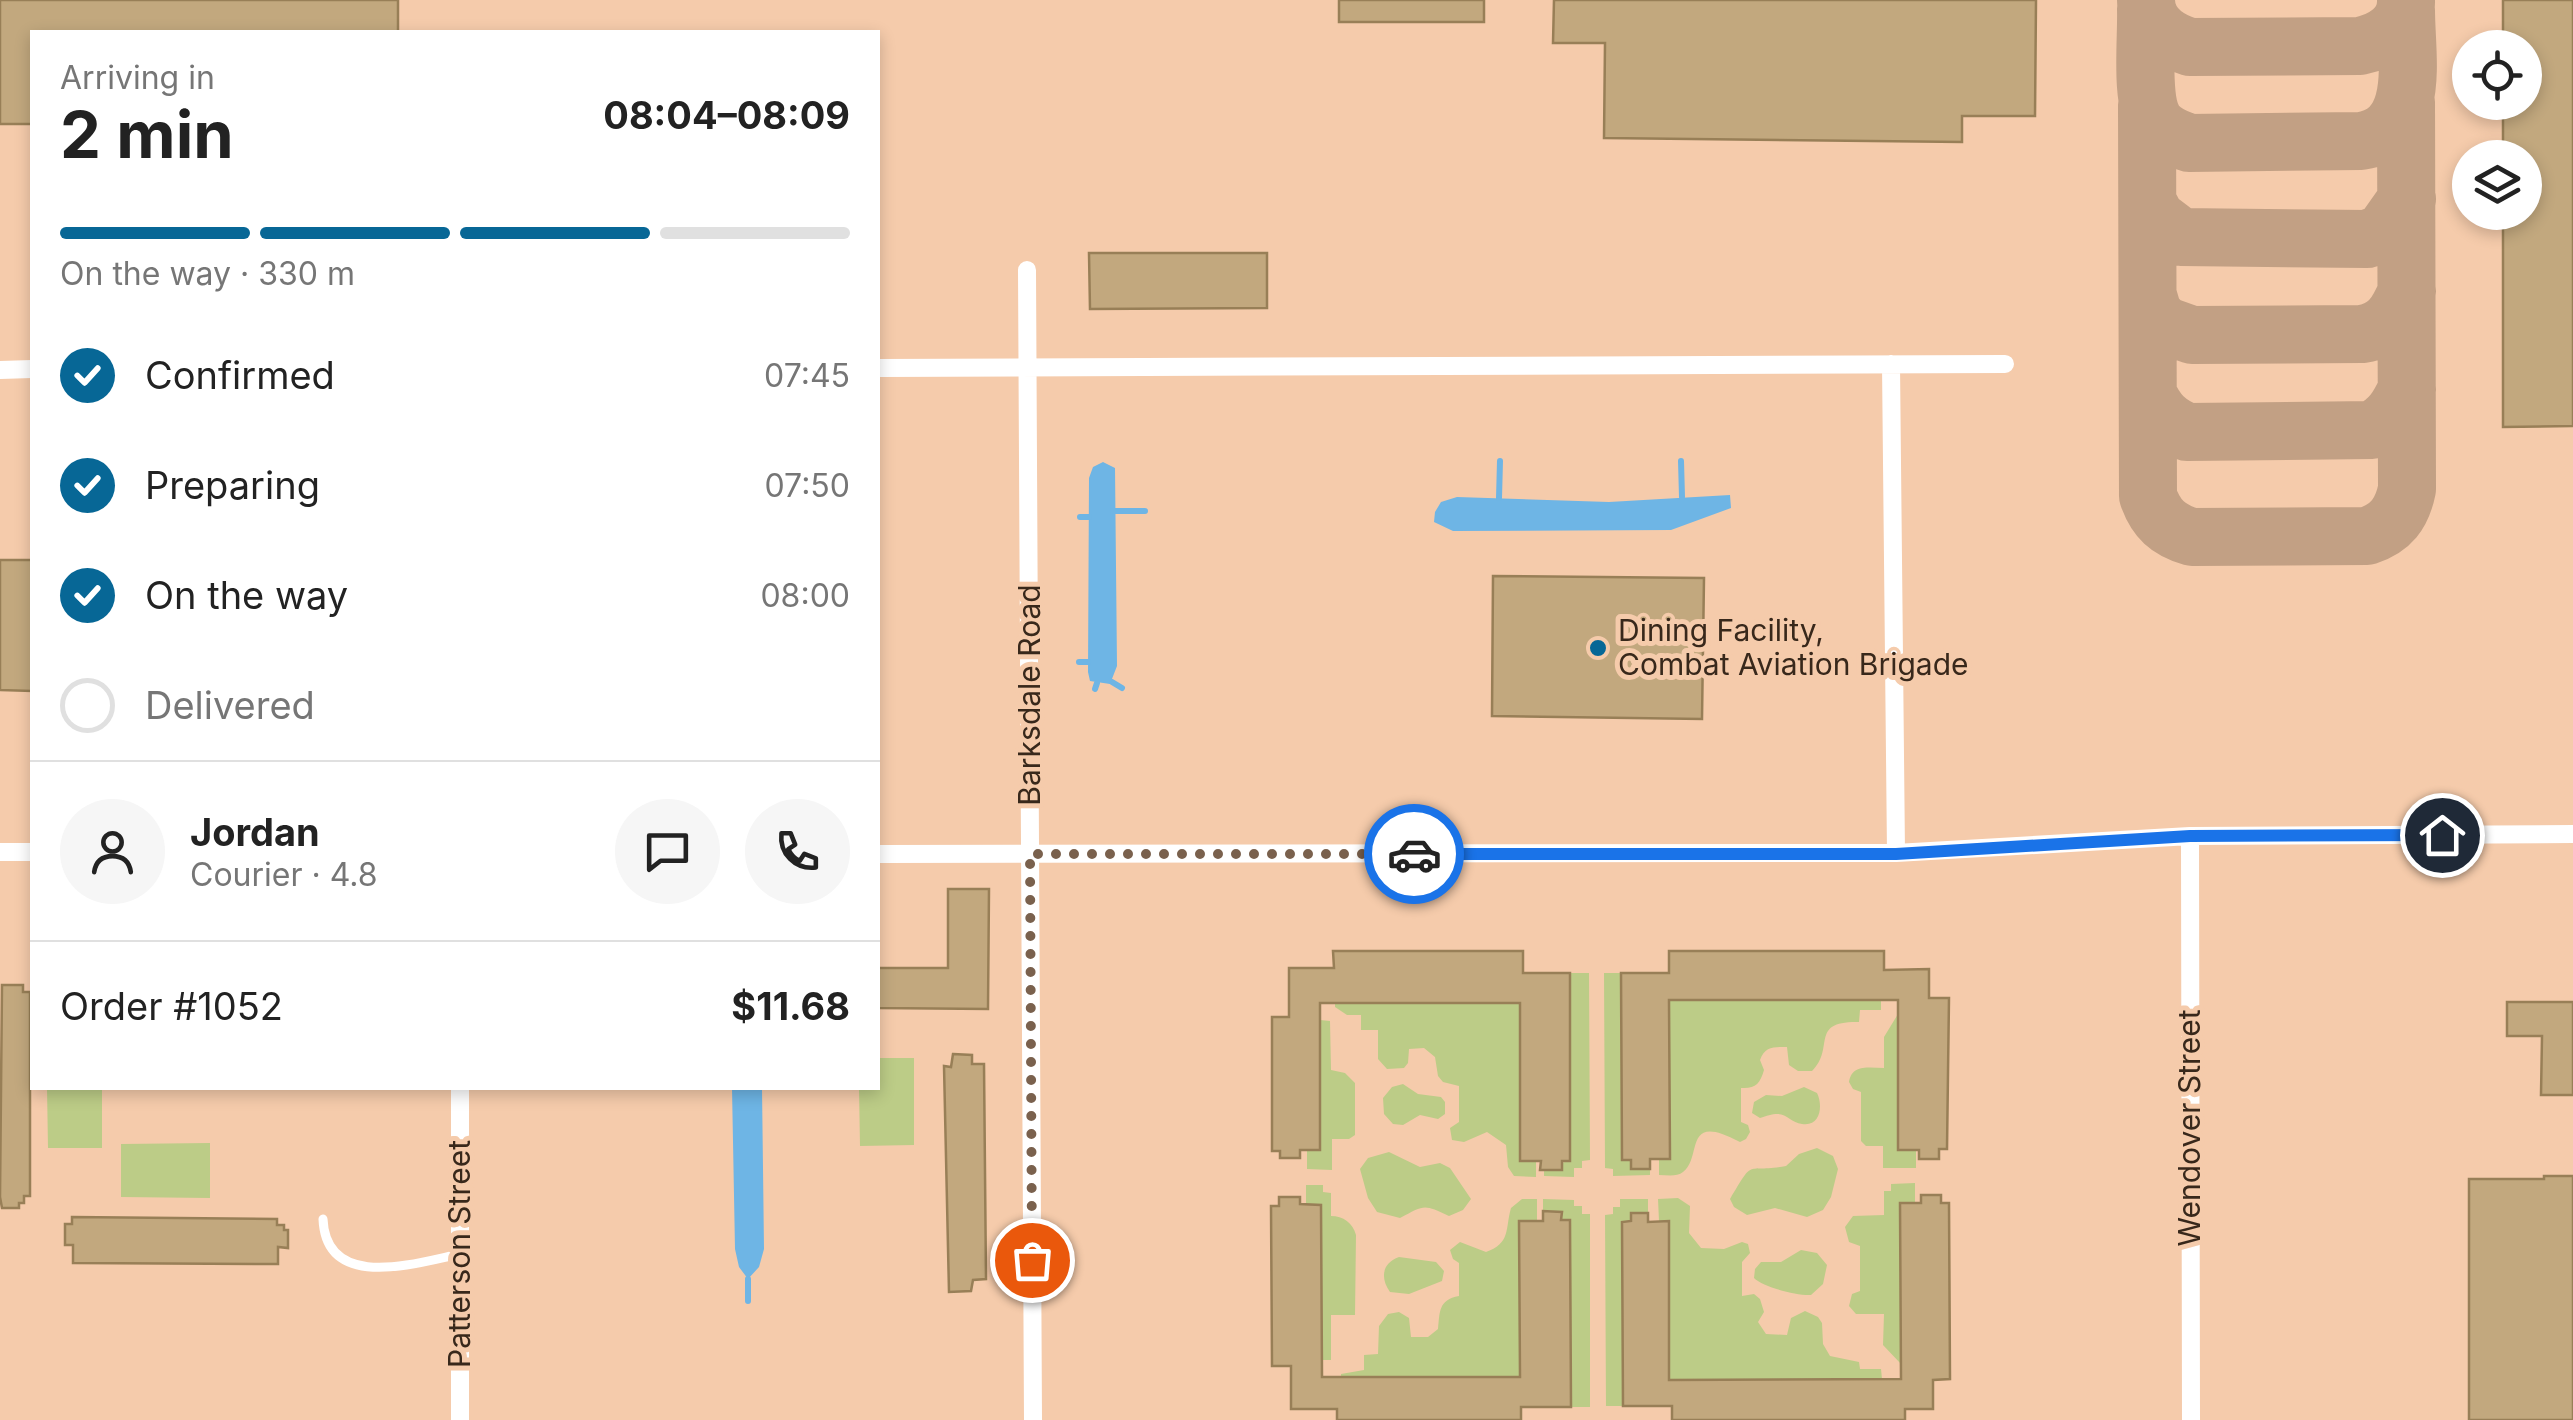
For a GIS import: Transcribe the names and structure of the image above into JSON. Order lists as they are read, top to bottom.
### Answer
{
  "streets": {
    "street": ["Barksdale Road", "Wendover Street", "Patterson Street"]
  },
  "places": ["Dining Facility, Combat Aviation Brigade"],
  "page": {
    "heading": ["2 min", "Arriving in", "08:04–08:09"],
    "panel": [
      "Jordan",
      "Courier · 4.8",
      "Order #1052",
      "$11.68"
    ],
    "bar": "On the way · 330 m",
    "list": [
      ["Confirmed", "07:45"],
      ["Preparing", "07:50"],
      ["On the way", "08:00"],
      "Delivered"
    ]
  }
}
